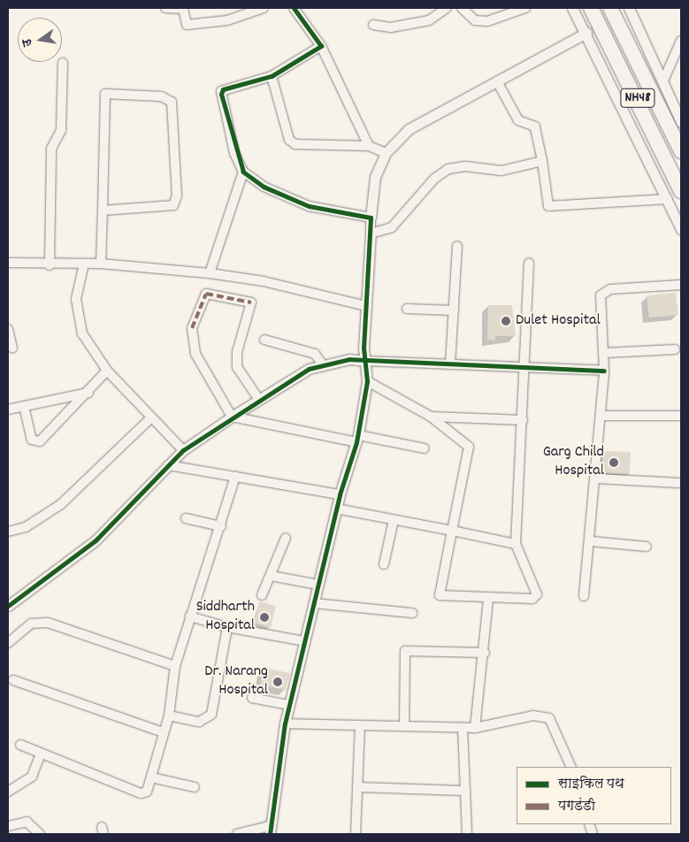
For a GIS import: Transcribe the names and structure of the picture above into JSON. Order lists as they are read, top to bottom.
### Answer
{
  "streets": {
    "highway": ["NH48"]
  },
  "places": [
    "Dulet Hospital",
    "Garg Child Hospital",
    "Siddharth Hospital",
    "Dr. Narang Hospital"
  ],
  "legend": ["साइकिल पथ", "पगडंडी"],
  "north": "left"
}
